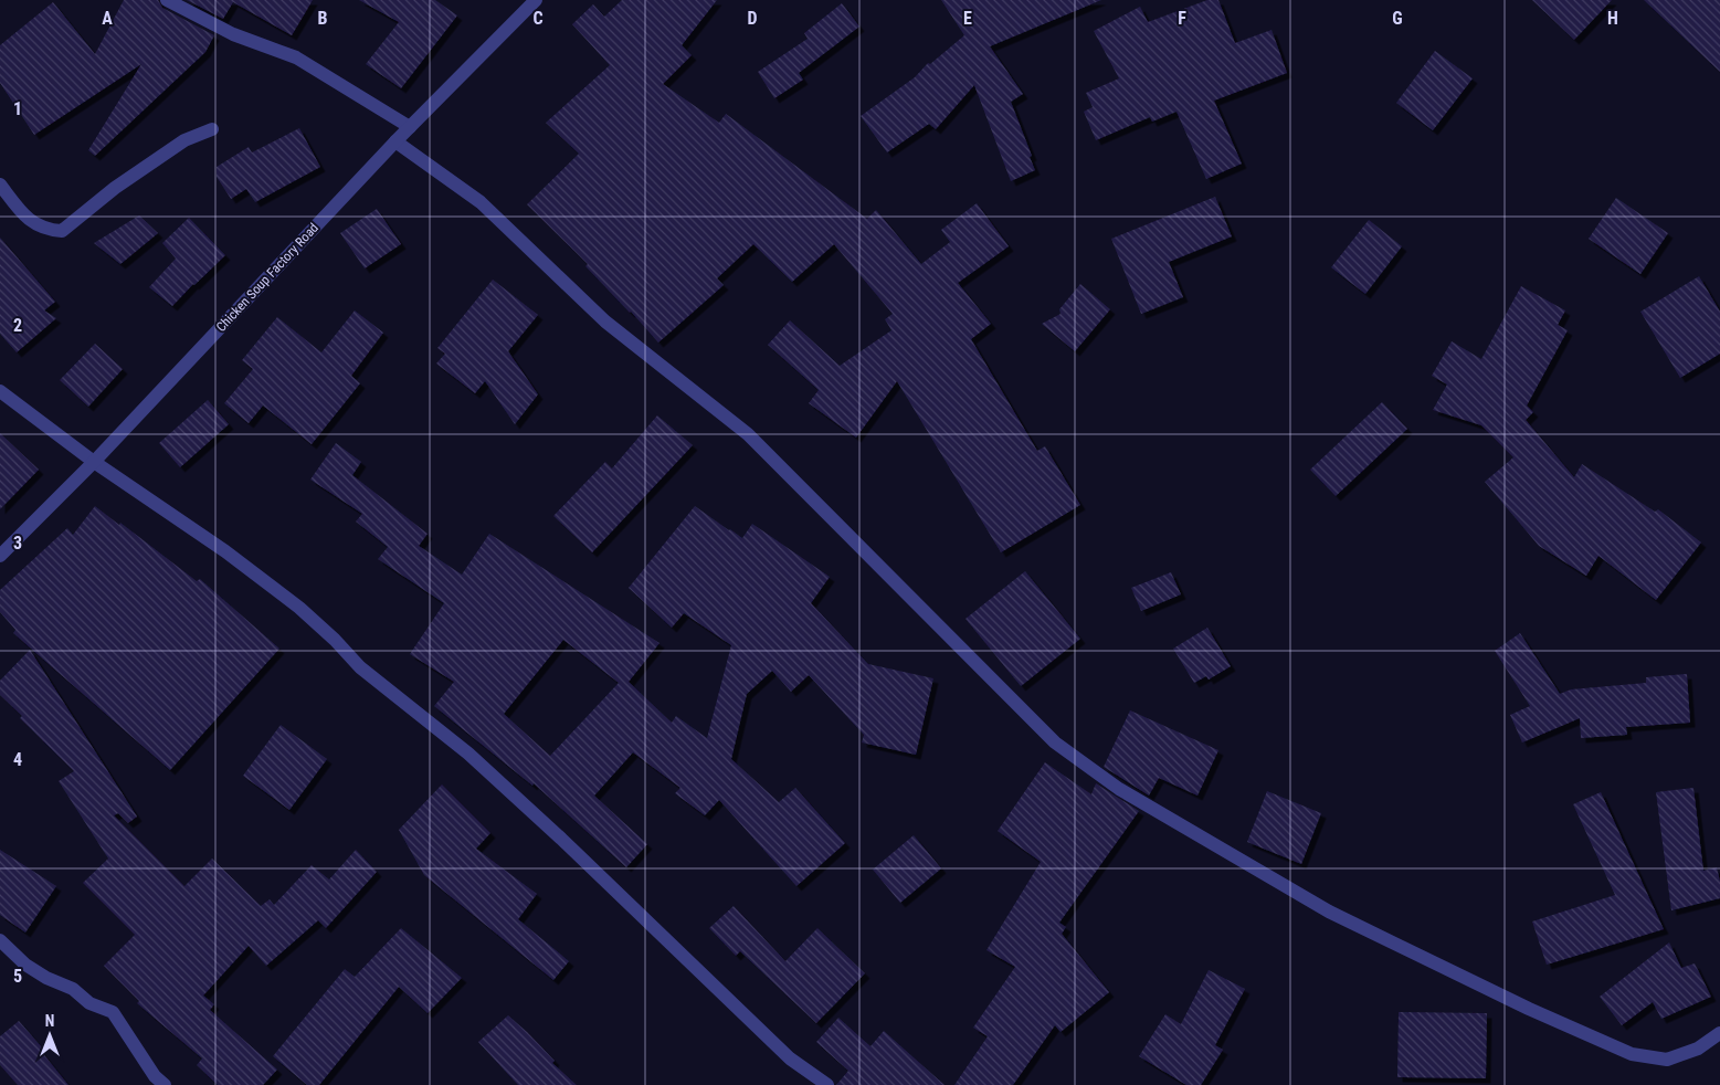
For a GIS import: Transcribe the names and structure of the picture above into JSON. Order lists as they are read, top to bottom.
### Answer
{
  "streets": {
    "street": ["Chicken Soup Factory Road"]
  },
  "north": "top",
  "grid": {
    "columns": [
      "A",
      "B",
      "C",
      "D",
      "E",
      "F",
      "G",
      "H"
    ],
    "rows": [
      "1",
      "2",
      "3",
      "4",
      "5"
    ]
  }
}
